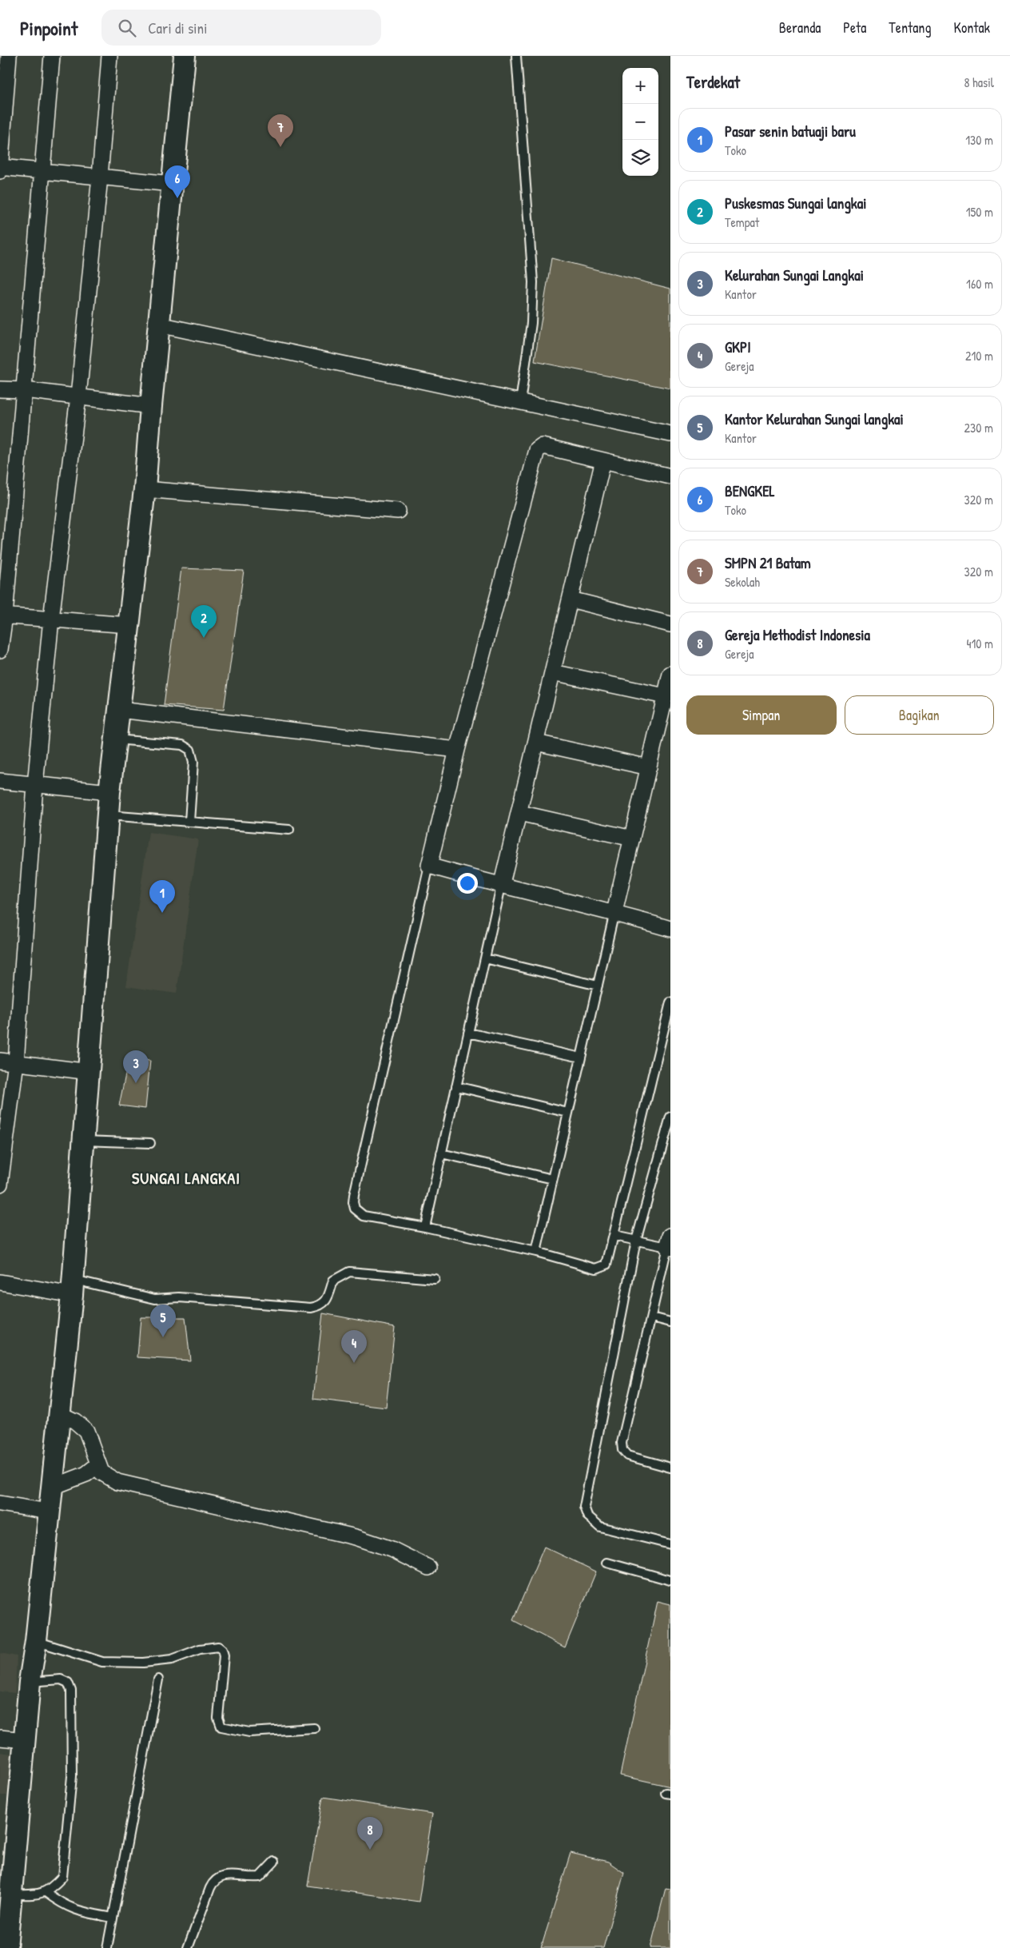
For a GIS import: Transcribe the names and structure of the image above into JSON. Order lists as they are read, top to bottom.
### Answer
{
  "districts": ["SUNGAI LANGKAI"],
  "page": {
    "header": "Pinpoint",
    "search": "Cari di sini",
    "nav": [
      "Beranda",
      "Peta",
      "Tentang",
      "Kontak"
    ],
    "heading": ["Terdekat", "8 hasil"],
    "map_buttons": ["+", "−"],
    "list": [
      {
        "mark": "1",
        "name": "Pasar senin batuaji baru",
        "note": "Toko",
        "value": "130 m"
      },
      {
        "mark": "2",
        "name": "Puskesmas Sungai langkai",
        "note": "Tempat",
        "value": "150 m"
      },
      {
        "mark": "3",
        "name": "Kelurahan Sungai Langkai",
        "note": "Kantor",
        "value": "160 m"
      },
      {
        "mark": "4",
        "name": "GKPI",
        "note": "Gereja",
        "value": "210 m"
      },
      {
        "mark": "5",
        "name": "Kantor Kelurahan Sungai langkai",
        "note": "Kantor",
        "value": "230 m"
      },
      {
        "mark": "6",
        "name": "BENGKEL",
        "note": "Toko",
        "value": "320 m"
      },
      {
        "mark": "7",
        "name": "SMPN 21 Batam",
        "note": "Sekolah",
        "value": "320 m"
      },
      {
        "mark": "8",
        "name": "Gereja Methodist Indonesia",
        "note": "Gereja",
        "value": "410 m"
      }
    ],
    "pins": [
      "7",
      "6",
      "2",
      "1",
      "3",
      "5",
      "4",
      "8"
    ],
    "buttons": ["Simpan", "Bagikan"]
  }
}
